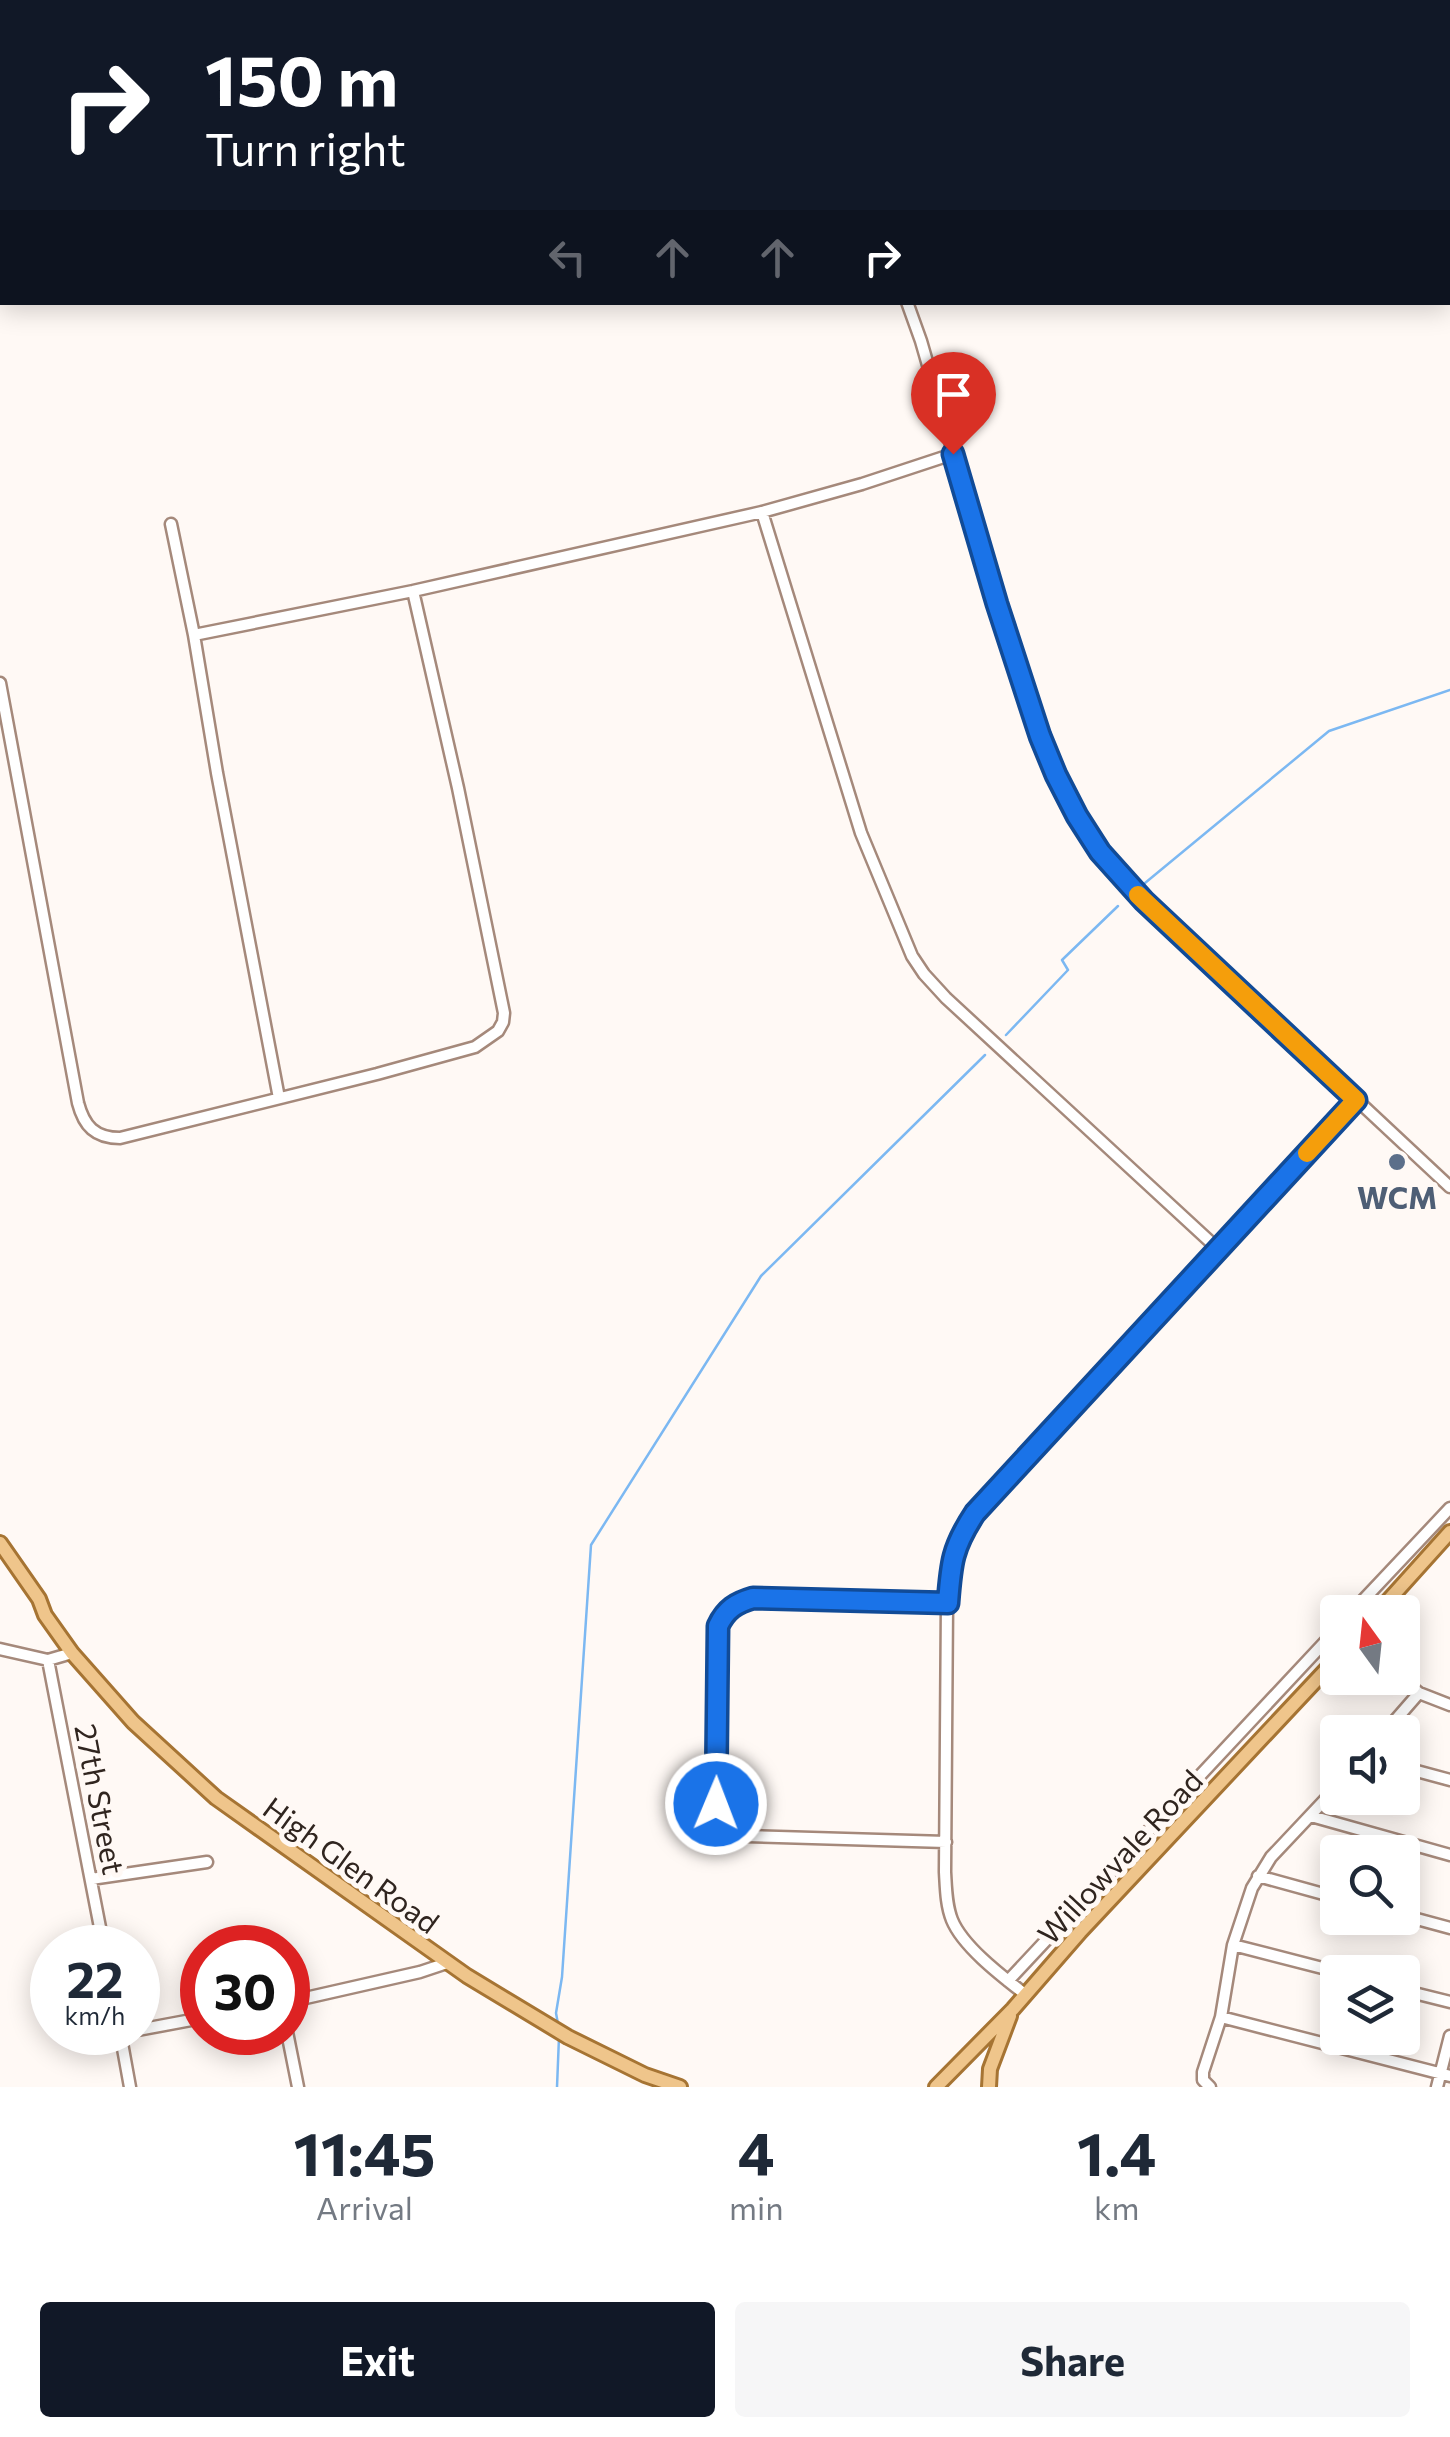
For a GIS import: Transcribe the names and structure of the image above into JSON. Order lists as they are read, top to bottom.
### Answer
{
  "streets": {
    "main road": ["Willowvale Road", "High Glen Road"],
    "street": ["27th Street"]
  },
  "places": ["WCM"],
  "north": "top",
  "page": {
    "turn": ["150 m", "Turn right"],
    "speed": "22 km/h",
    "limit": "30",
    "eta": [
      "11:45",
      "Arrival",
      "4",
      "min",
      "1.4",
      "km"
    ],
    "buttons": ["Exit", "Share"]
  }
}
